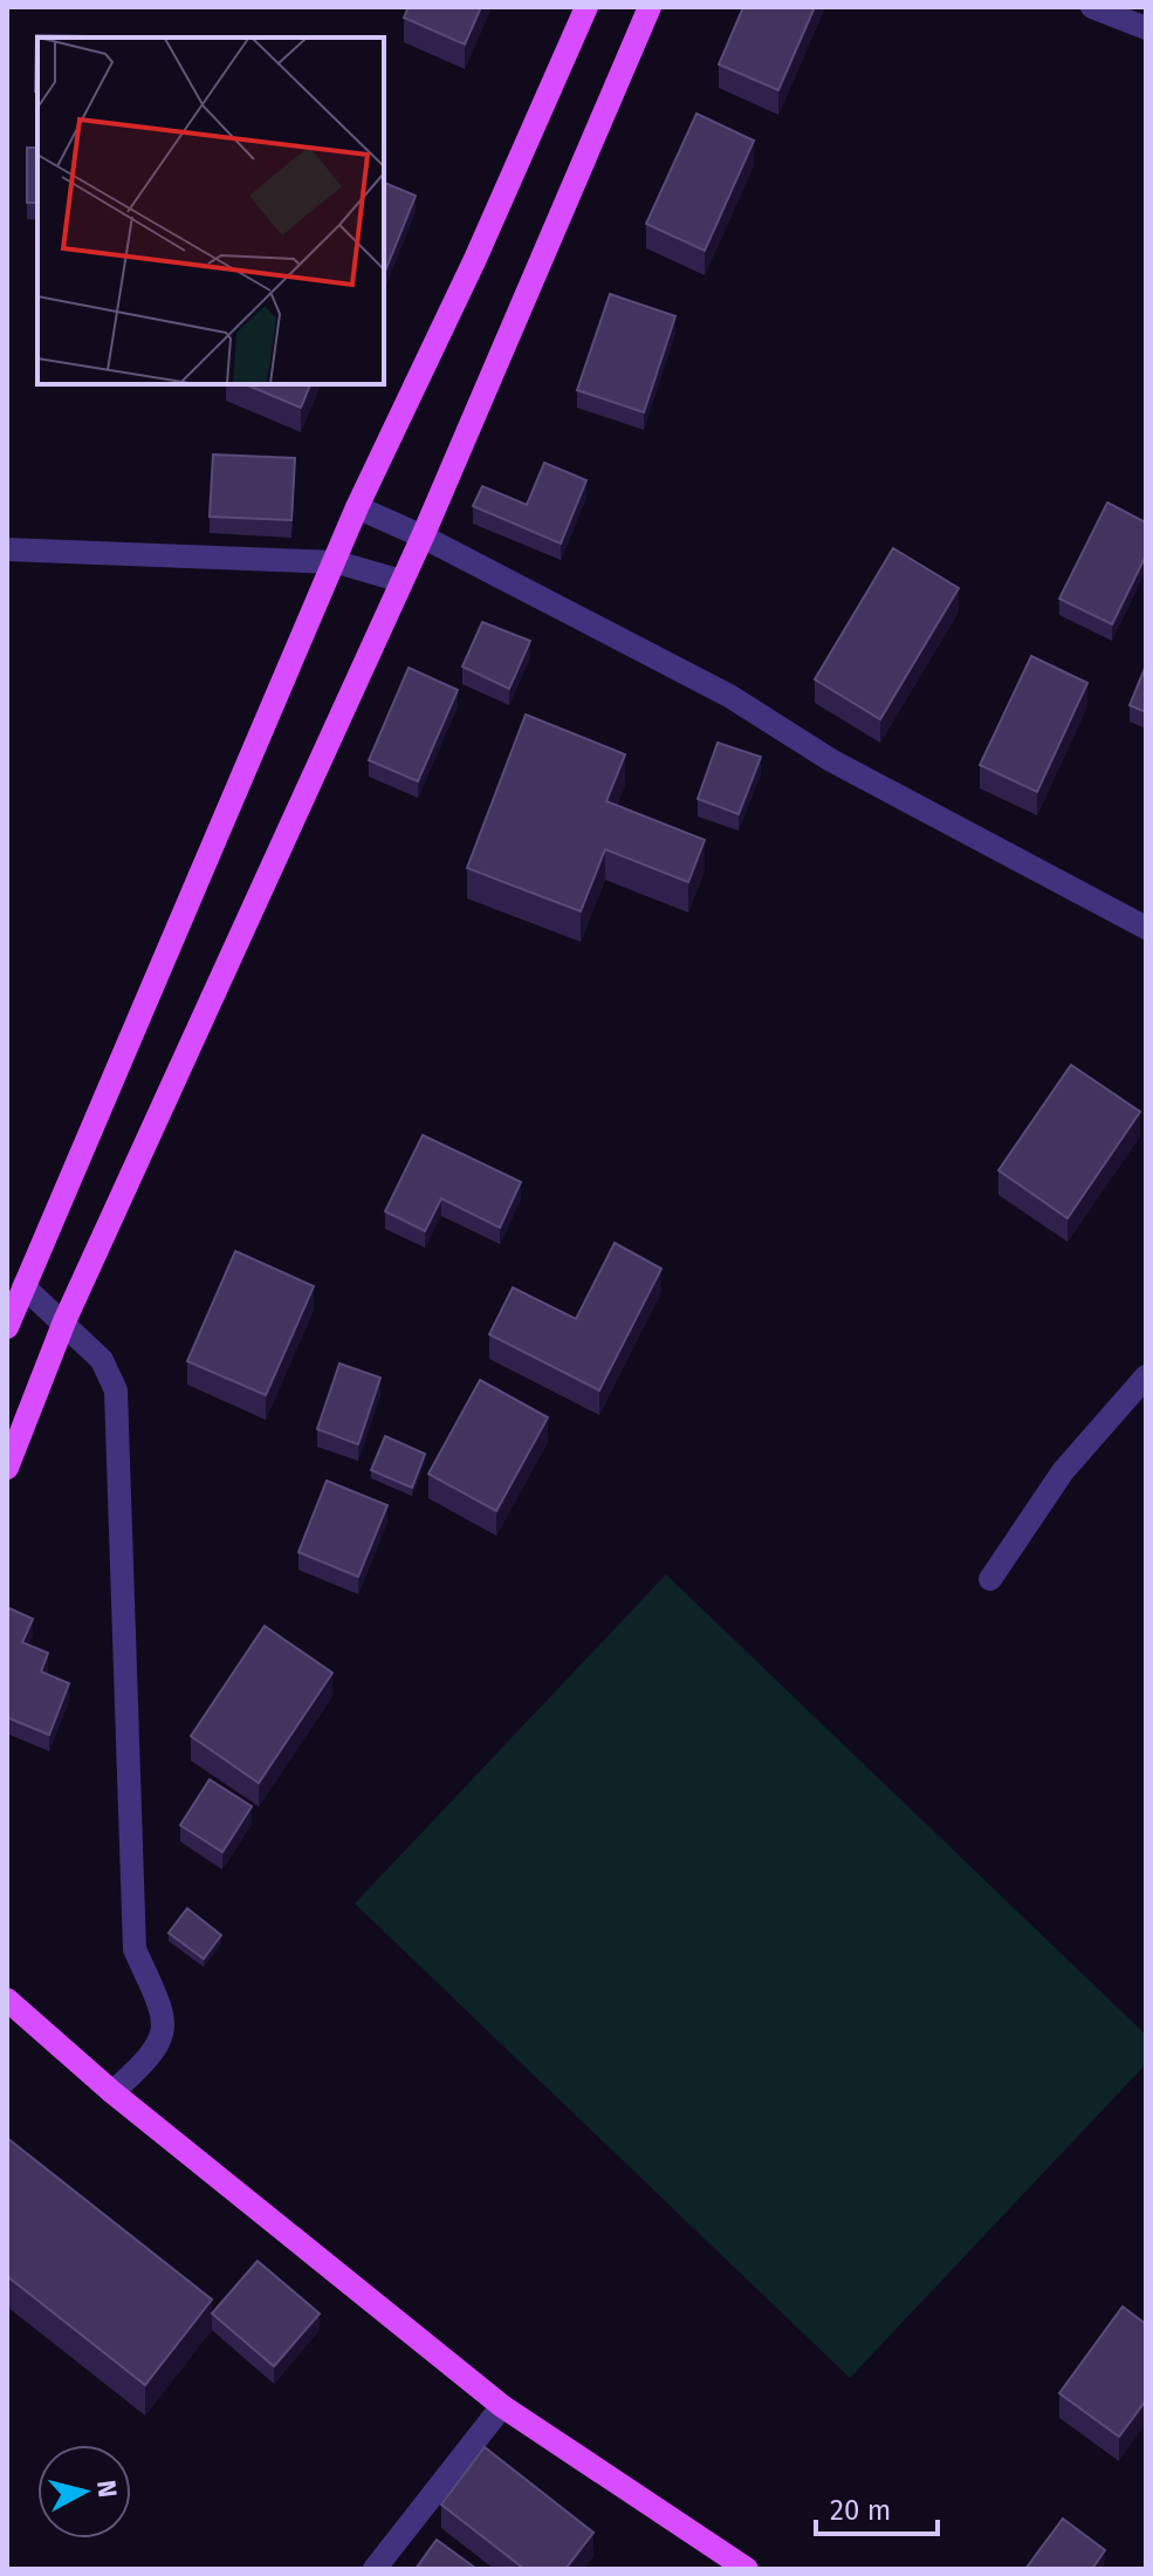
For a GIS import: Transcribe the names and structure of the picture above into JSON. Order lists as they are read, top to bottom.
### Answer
{
  "scale_bar": "20 m",
  "north": "right"
}
